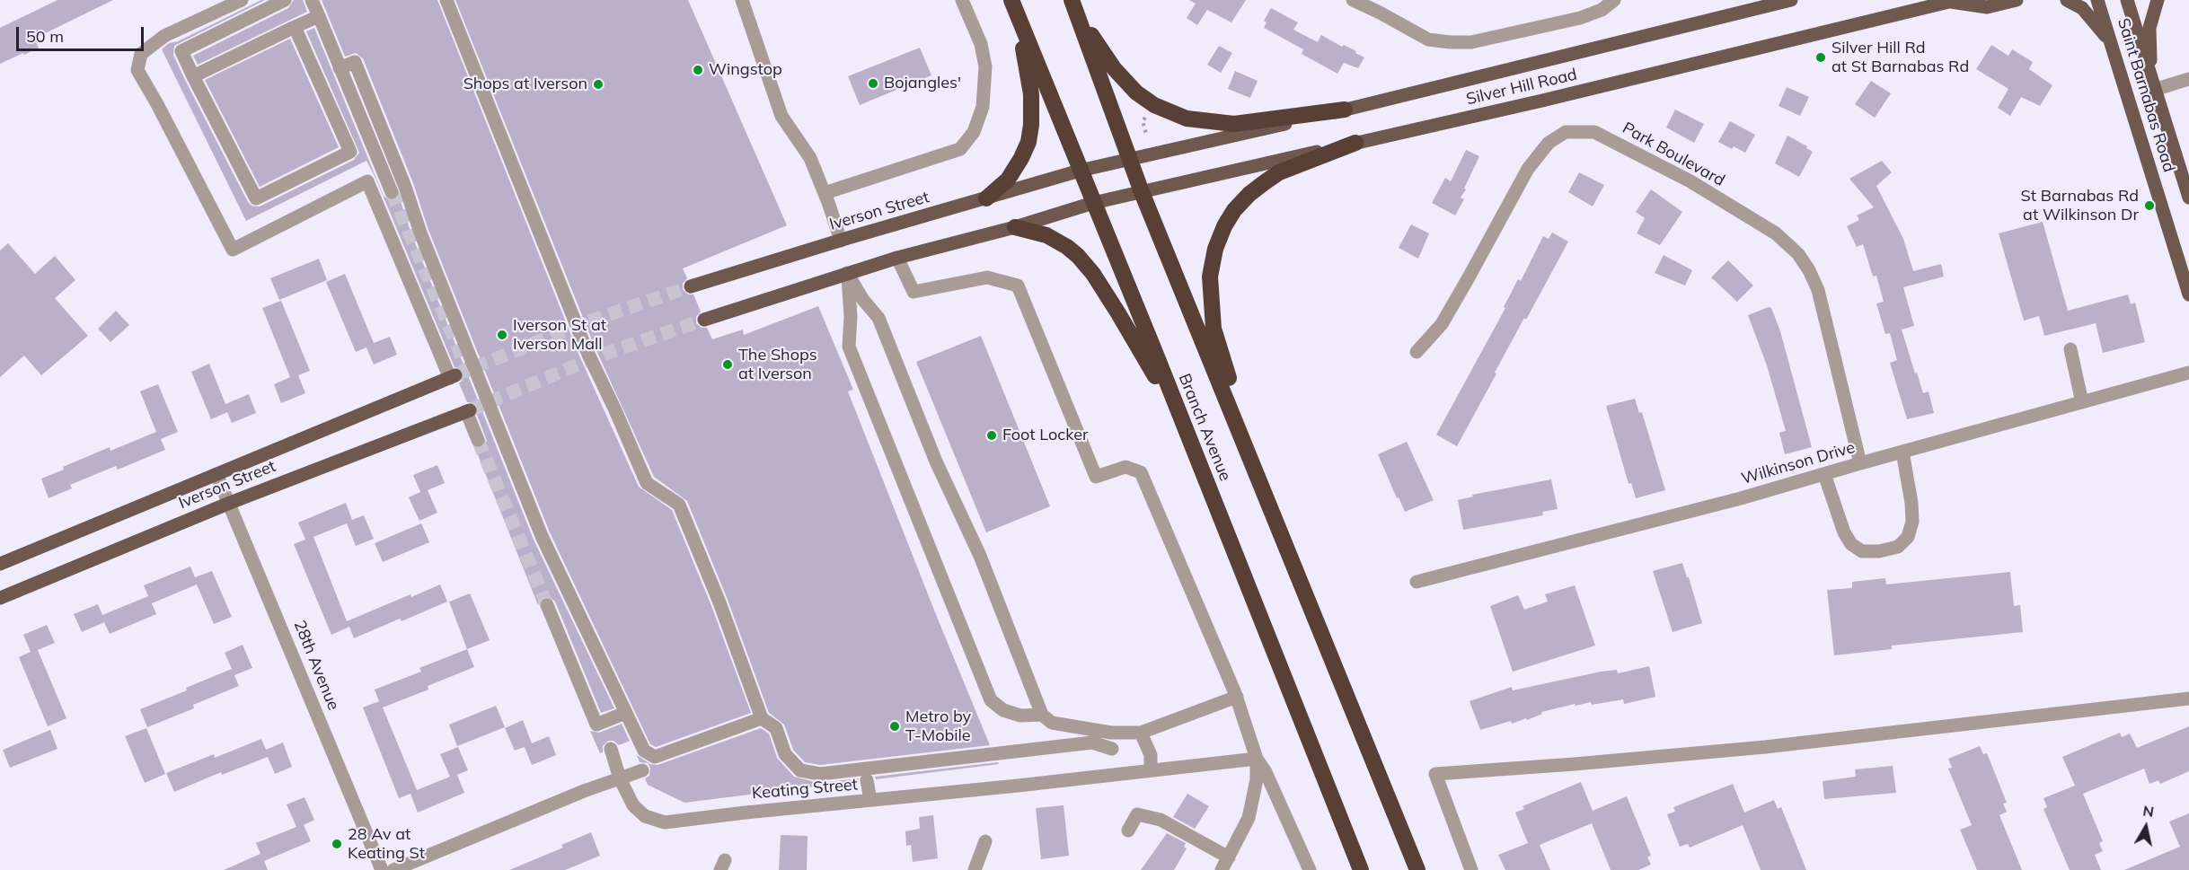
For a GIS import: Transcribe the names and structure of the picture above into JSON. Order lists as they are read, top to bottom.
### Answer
{
  "streets": {
    "highway": ["Branch Avenue"],
    "main road": ["Silver Hill Road", "Saint Barnabas Road", "Iverson Street"],
    "street": [
      "Park Boulevard",
      "Wilkinson Drive",
      "28th Avenue",
      "Keating Street"
    ]
  },
  "crossings": [
    ["Silver Hill Road", "Iverson Street"],
    ["Silver Hill Road", "Branch Avenue"],
    ["Park Boulevard", "Wilkinson Drive"],
    ["Iverson Street", "Branch Avenue"],
    ["Iverson Street", "28th Avenue"]
  ],
  "places": [
    "Silver Hill Rd at St Barnabas Rd",
    "Wingstop",
    "Bojangles'",
    "Shops at Iverson",
    "St Barnabas Rd at Wilkinson Dr",
    "Iverson St at Iverson Mall",
    "The Shops at Iverson",
    "Foot Locker",
    "Metro by T-Mobile",
    "28 Av at Keating St"
  ],
  "scale_bar": "50 m",
  "north": "top"
}
